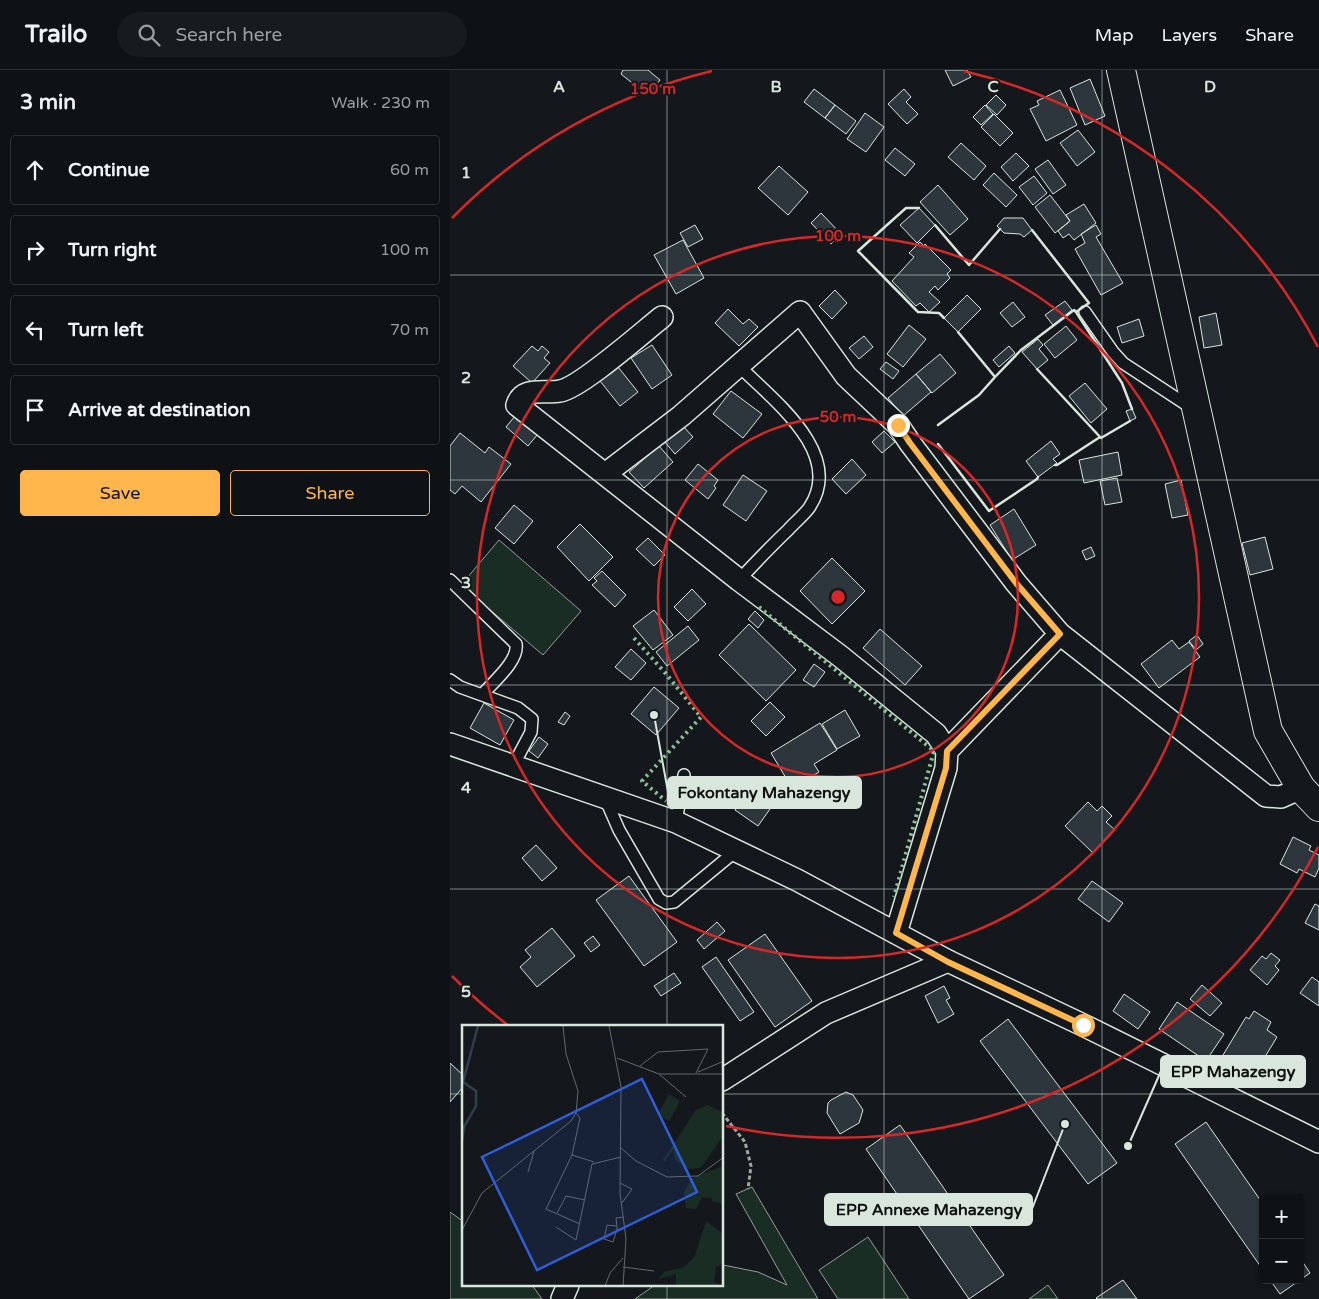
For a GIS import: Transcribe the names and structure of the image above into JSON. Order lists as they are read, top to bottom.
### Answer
{
  "places": ["Fokontany Mahazengy", "EPP Annexe Mahazengy", "EPP Mahazengy"],
  "page": {
    "header": "Trailo",
    "search": "Search here",
    "nav": ["Map", "Layers", "Share"],
    "heading": ["3 min", "Walk · 230 m"],
    "list": [
      ["Continue", "60 m"],
      ["Turn right", "100 m"],
      ["Turn left", "70 m"],
      "Arrive at destination"
    ],
    "buttons": ["Save", "Share"],
    "map_buttons": ["+", "−"]
  },
  "grid": {
    "columns": [
      "A",
      "B",
      "C",
      "D"
    ],
    "rows": [
      "1",
      "2",
      "3",
      "4",
      "5"
    ]
  },
  "rings": ["150 m", "100 m", "50 m"]
}
